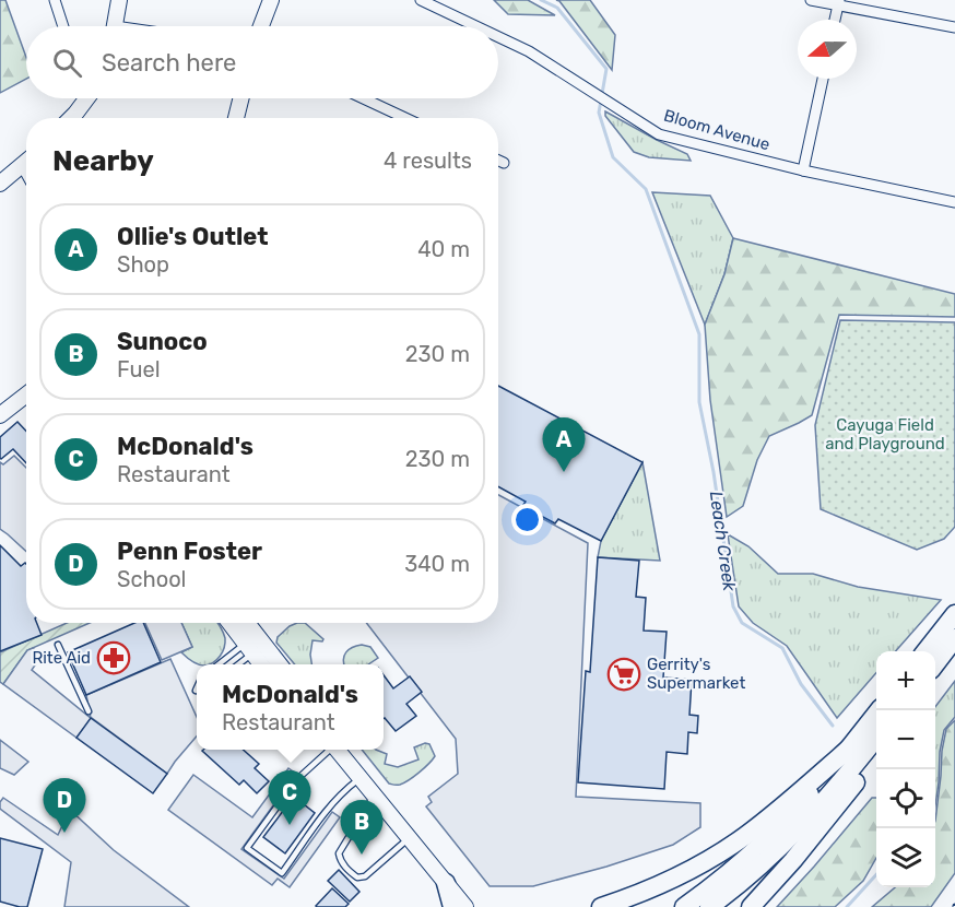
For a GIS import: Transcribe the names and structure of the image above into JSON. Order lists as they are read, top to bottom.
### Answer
{
  "streets": {
    "street": ["Bloom Avenue"]
  },
  "water": ["Leach Creek"],
  "parks": ["Cayuga Field and Playground"],
  "places": {
    "pharmacy": ["Rite Aid"],
    "supermarket": ["Gerrity's Supermarket"]
  },
  "north": "left",
  "page": {
    "search": "Search here",
    "heading": ["Nearby", "4 results"],
    "list": [
      {
        "mark": "A",
        "name": "Ollie's Outlet",
        "note": "Shop",
        "value": "40 m"
      },
      {
        "mark": "B",
        "name": "Sunoco",
        "note": "Fuel",
        "value": "230 m"
      },
      {
        "mark": "C",
        "name": "McDonald's",
        "note": "Restaurant",
        "value": "230 m"
      },
      {
        "mark": "D",
        "name": "Penn Foster",
        "note": "School",
        "value": "340 m"
      }
    ],
    "pins": [
      "A",
      "C",
      "D",
      "B"
    ],
    "map_buttons": ["+", "−"],
    "popup": ["McDonald's", "Restaurant"]
  }
}
